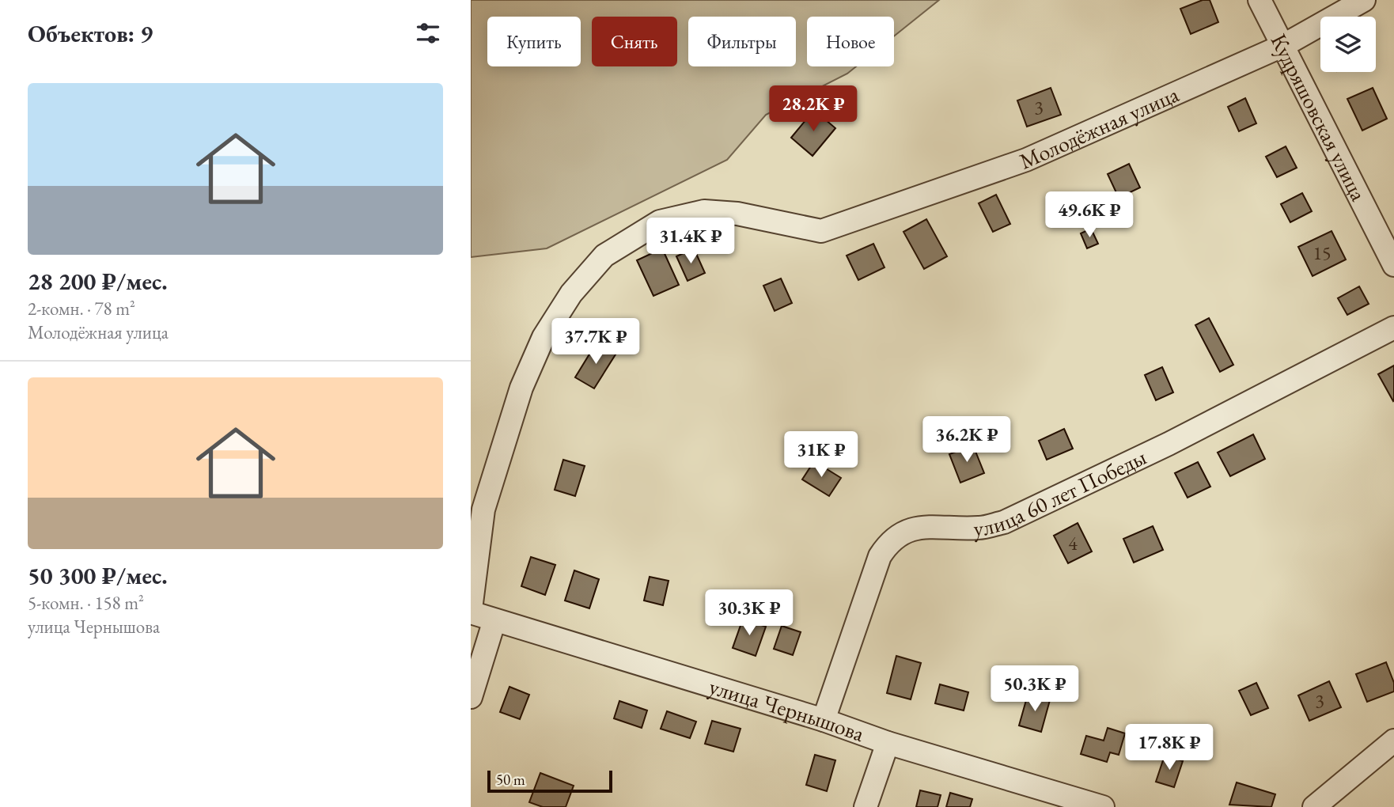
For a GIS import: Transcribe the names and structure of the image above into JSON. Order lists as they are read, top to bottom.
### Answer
{
  "streets": {
    "street": [
      "Кудряшовская улица",
      "Молодёжная улица",
      "улица 60 лет Победы",
      "улица Чернышова"
    ]
  },
  "crossings": [
    ["Кудряшовская улица", "Молодёжная улица"],
    ["Молодёжная улица", "улица Чернышова"],
    ["улица 60 лет Победы", "улица Чернышова"]
  ],
  "house_numbers": [
    "3",
    "15",
    "4",
    "3"
  ],
  "scale_bar": "50 m",
  "page": {
    "heading": "Объектов: 9",
    "chip": [
      "Купить",
      "Снять",
      "Фильтры",
      "Новое"
    ],
    "list": [
      {
        "name": "28 200 ₽/мес.",
        "note": "2-комн. · 78 m² · Молодёжная улица"
      },
      {
        "name": "50 300 ₽/мес.",
        "note": "5-комн. · 158 m² · улица Чернышова"
      }
    ],
    "price": [
      "28.2K ₽",
      "49.6K ₽",
      "31.4K ₽",
      "37.7K ₽",
      "36.2K ₽",
      "31K ₽",
      "30.3K ₽",
      "50.3K ₽",
      "17.8K ₽"
    ],
    "scale": "50 m"
  }
}
